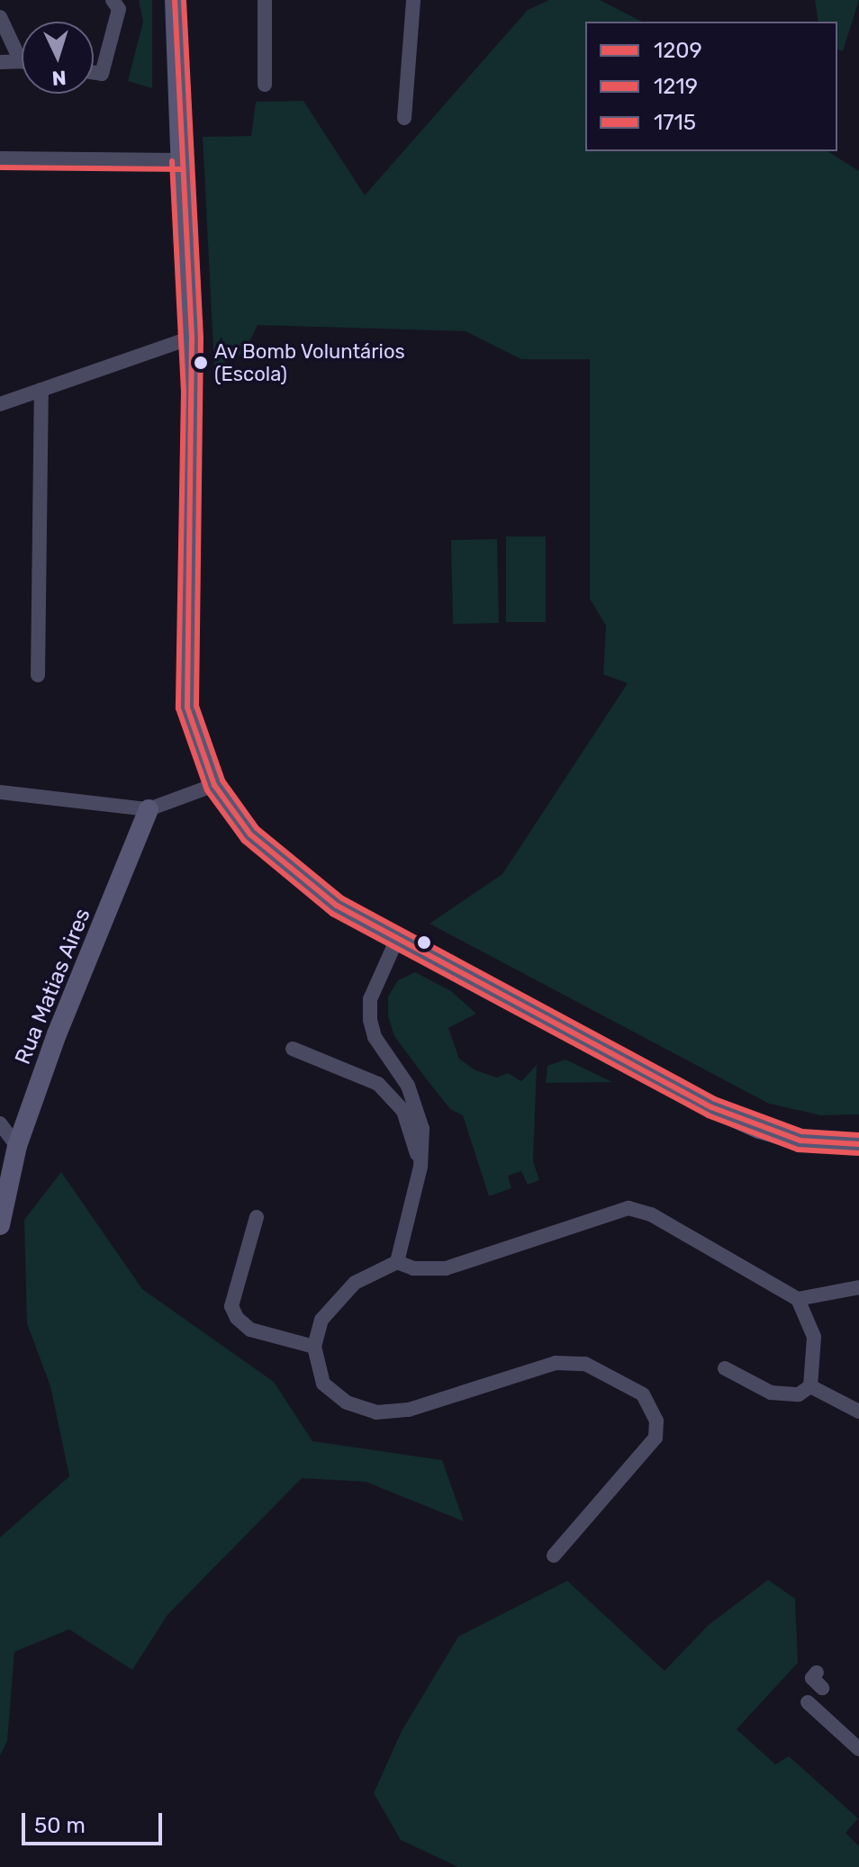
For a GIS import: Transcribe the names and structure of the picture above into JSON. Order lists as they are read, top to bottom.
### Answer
{
  "streets": {
    "street": ["Rua Matias Aires"]
  },
  "places": ["Av Bomb Voluntários (Escola)"],
  "lines": ["transit line 1209", "transit line 1715", "transit line 1219"],
  "legend": ["1209", "1219", "1715"],
  "scale_bar": "50 m",
  "north": "bottom"
}
